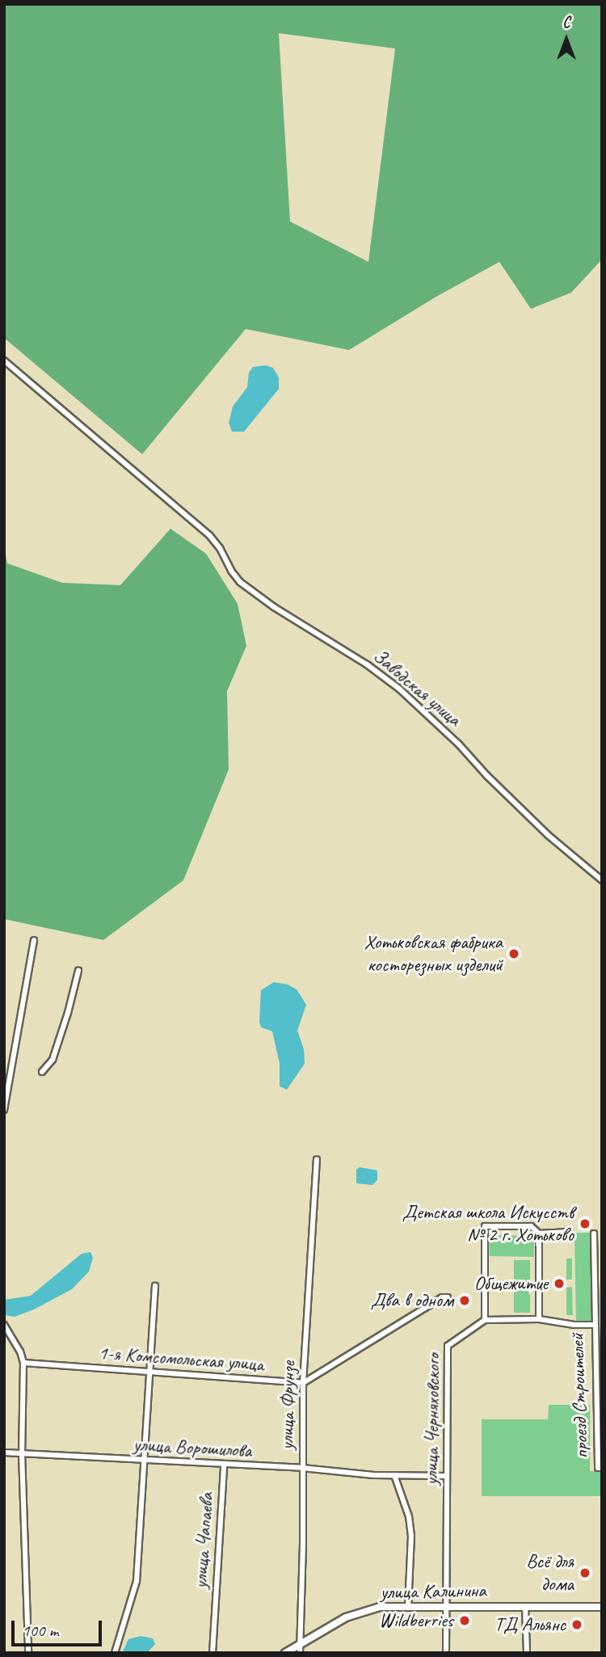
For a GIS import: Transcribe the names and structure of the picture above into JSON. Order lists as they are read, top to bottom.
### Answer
{
  "streets": {
    "street": [
      "Заводская улица",
      "1-я Комсомольская улица",
      "проезд Строителей",
      "улица Фрунзе",
      "улица Черняховского",
      "улица Ворошилова",
      "улица Чапаева",
      "улица Калинина"
    ]
  },
  "crossings": [
    ["1-я Комсомольская улица", "улица Фрунзе"],
    ["проезд Строителей", "улица Черняховского"],
    ["улица Фрунзе", "улица Ворошилова"],
    ["улица Фрунзе", "улица Калинина"],
    ["улица Черняховского", "улица Ворошилова"],
    ["улица Черняховского", "улица Калинина"],
    ["улица Ворошилова", "улица Чапаева"]
  ],
  "places": [
    "Хотьковская фабрика косторезных изделий",
    "Детская школа Искусств № 2 г. Хотьково",
    "Общежитие",
    "Два в одном",
    "Всё для дома",
    "Wildberries",
    "ТД Альянс"
  ],
  "scale_bar": "100 m",
  "north": "top"
}
